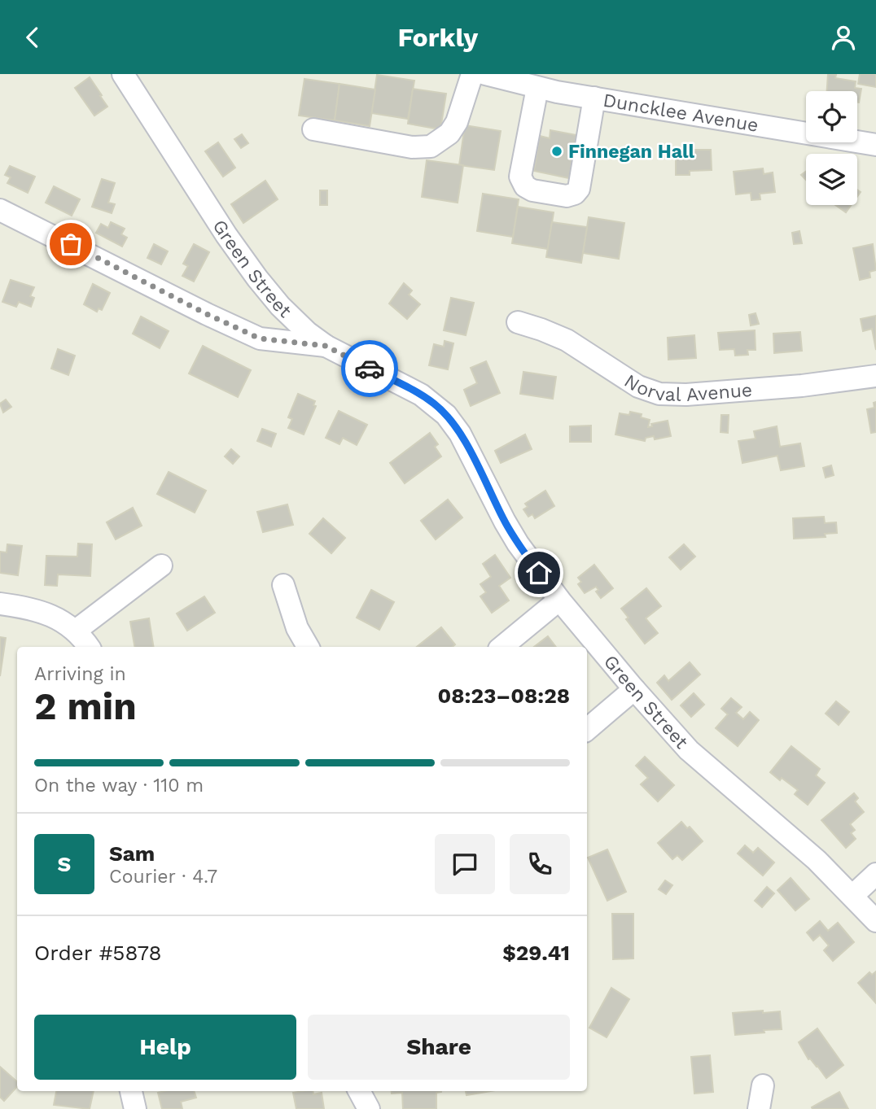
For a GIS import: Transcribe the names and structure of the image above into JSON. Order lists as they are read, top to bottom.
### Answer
{
  "streets": {
    "street": ["Duncklee Avenue", "Green Street", "Norval Avenue"]
  },
  "places": ["Finnegan Hall"],
  "page": {
    "header": "Forkly",
    "heading": ["2 min", "Arriving in", "08:23–08:28"],
    "panel": [
      "Sam",
      "Courier · 4.7",
      "Order #5878",
      "$29.41"
    ],
    "bar": "On the way · 110 m",
    "round": "S",
    "buttons": ["Help", "Share"]
  }
}
